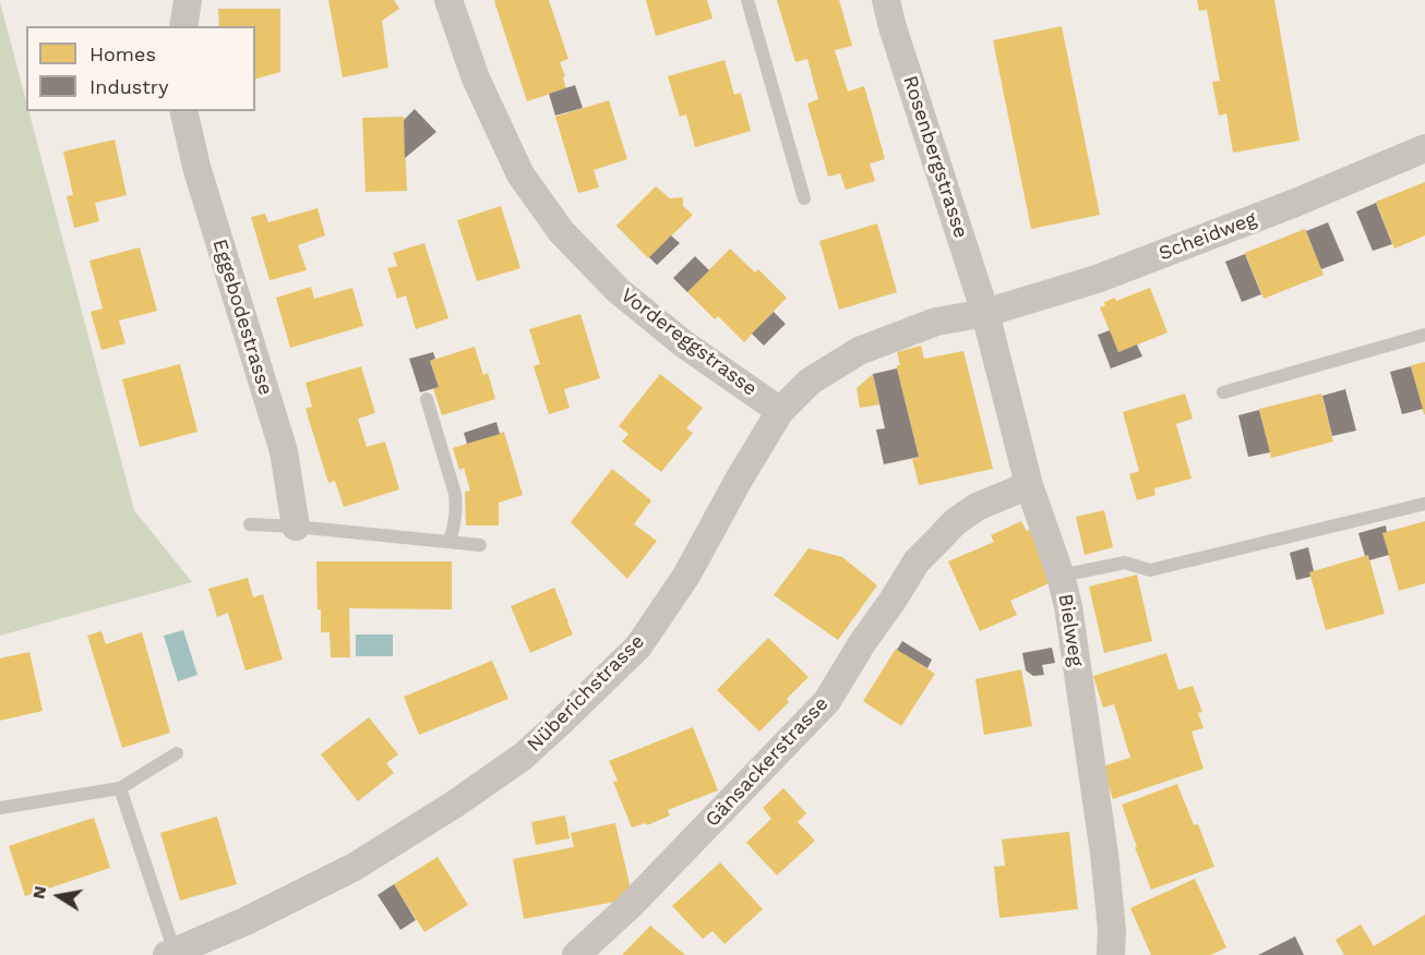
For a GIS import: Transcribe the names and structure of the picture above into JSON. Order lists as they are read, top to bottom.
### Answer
{
  "streets": {
    "street": [
      "Rosenbergstrasse",
      "Scheidweg",
      "Eggebodestrasse",
      "Vordereggstrasse",
      "Bielweg",
      "Nüberichstrasse",
      "Gänsackerstrasse"
    ]
  },
  "crossings": [
    ["Rosenbergstrasse", "Scheidweg"],
    ["Rosenbergstrasse", "Bielweg"],
    ["Rosenbergstrasse", "Nüberichstrasse"],
    ["Scheidweg", "Bielweg"],
    ["Scheidweg", "Nüberichstrasse"],
    ["Vordereggstrasse", "Nüberichstrasse"],
    ["Bielweg", "Nüberichstrasse"],
    ["Bielweg", "Gänsackerstrasse"]
  ],
  "legend": ["Homes", "Industry"],
  "north": "left"
}
